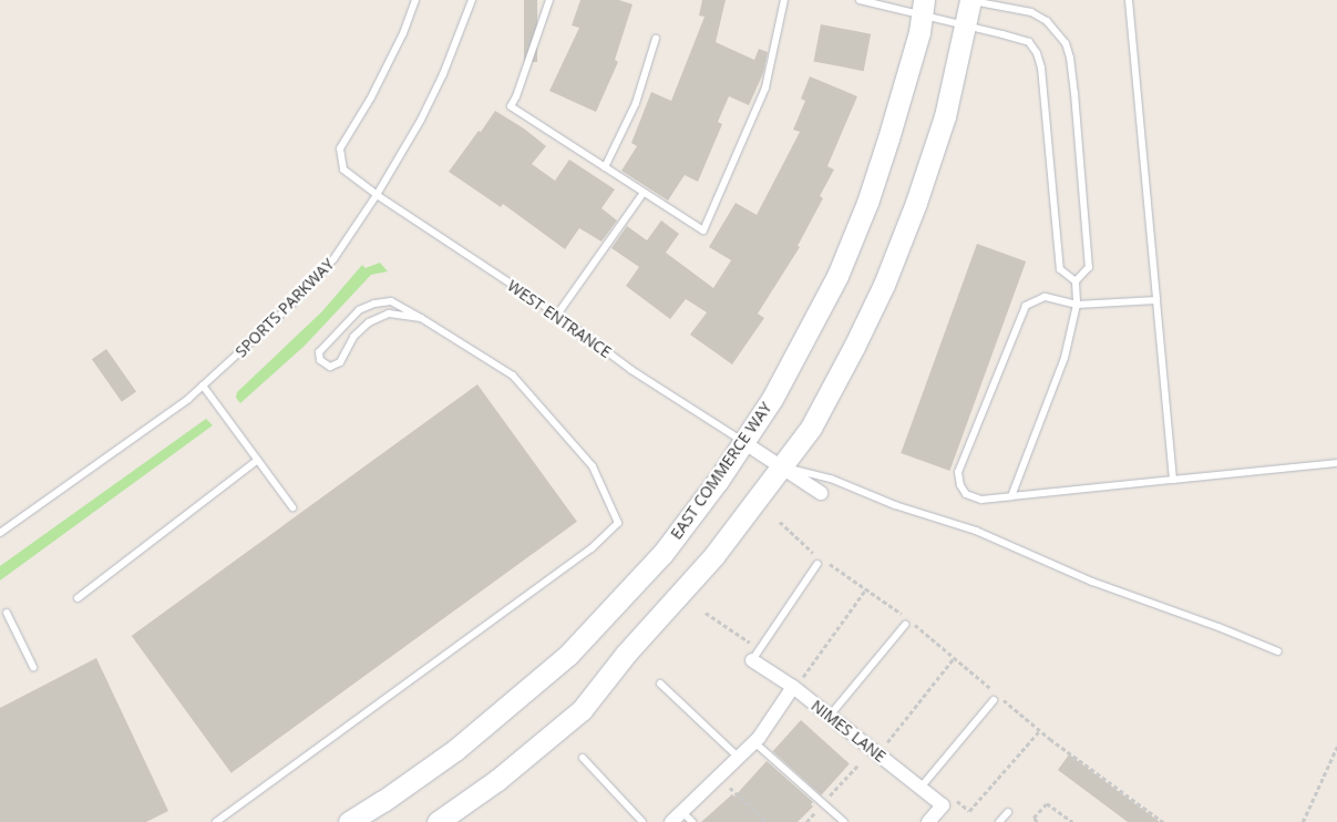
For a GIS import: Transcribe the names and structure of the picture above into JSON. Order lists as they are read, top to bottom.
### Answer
{
  "streets": {
    "main road": ["EAST COMMERCE WAY"],
    "street": ["NIMES LANE"],
    "lane": ["SPORTS PARKWAY", "WEST ENTRANCE"]
  },
  "crossings": [
    ["SPORTS PARKWAY", "WEST ENTRANCE"],
    ["WEST ENTRANCE", "EAST COMMERCE WAY"]
  ]
}
